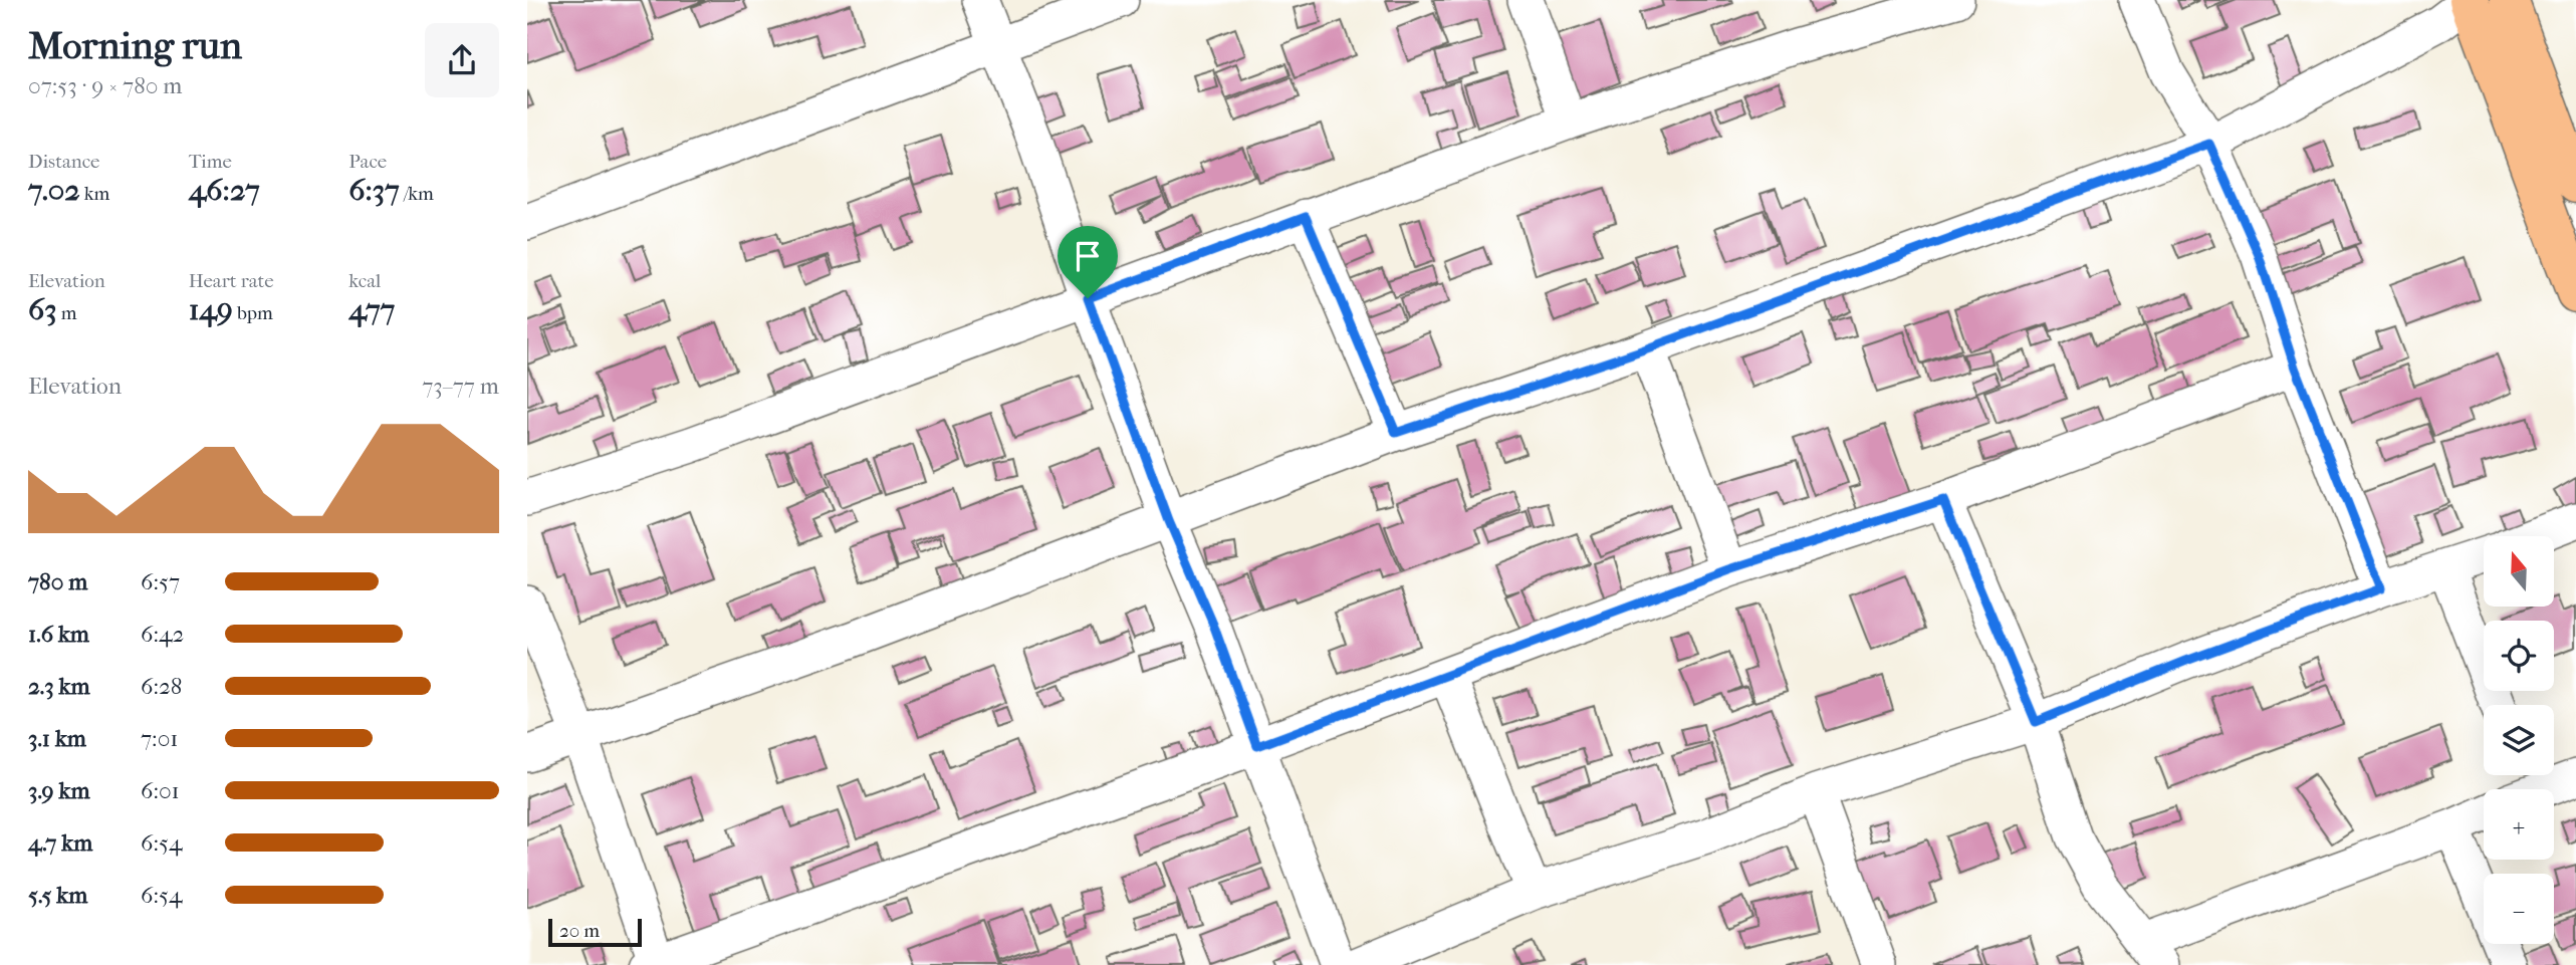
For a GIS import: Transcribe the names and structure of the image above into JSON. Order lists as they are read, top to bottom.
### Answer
{
  "scale_bar": "20 m",
  "north": "top",
  "page": {
    "heading": ["Morning run", "07:53 · 9 × 780 m"],
    "stats": [
      ["Distance", "7.02 km"],
      ["Time", "46:27"],
      ["Pace", "6:37 /km"],
      ["Elevation", "63 m"],
      ["Heart rate", "149 bpm"],
      ["kcal", "477"]
    ],
    "chart": ["Elevation", "73–77 m"],
    "map_buttons": ["+", "−"],
    "list": [
      {
        "name": "780 m",
        "note": "6:57"
      },
      {
        "name": "1.6 km",
        "note": "6:42"
      },
      {
        "name": "2.3 km",
        "note": "6:28"
      },
      {
        "name": "3.1 km",
        "note": "7:01"
      },
      {
        "name": "3.9 km",
        "note": "6:01"
      },
      {
        "name": "4.7 km",
        "note": "6:54"
      },
      {
        "name": "5.5 km",
        "note": "6:54"
      }
    ],
    "scale": "20 m"
  }
}
